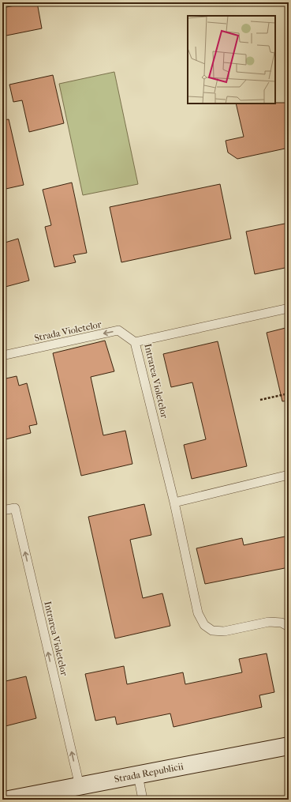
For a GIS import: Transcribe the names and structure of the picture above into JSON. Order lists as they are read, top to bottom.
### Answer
{
  "streets": {
    "main road": ["Strada Republicii"],
    "lane": ["Strada Violetelor", "Intrarea Violetelor"]
  },
  "crossings": [
    ["Strada Violetelor", "Intrarea Violetelor"],
    ["Intrarea Violetelor", "Strada Republicii"]
  ],
  "one_way": ["Strada Violetelor"]
}
